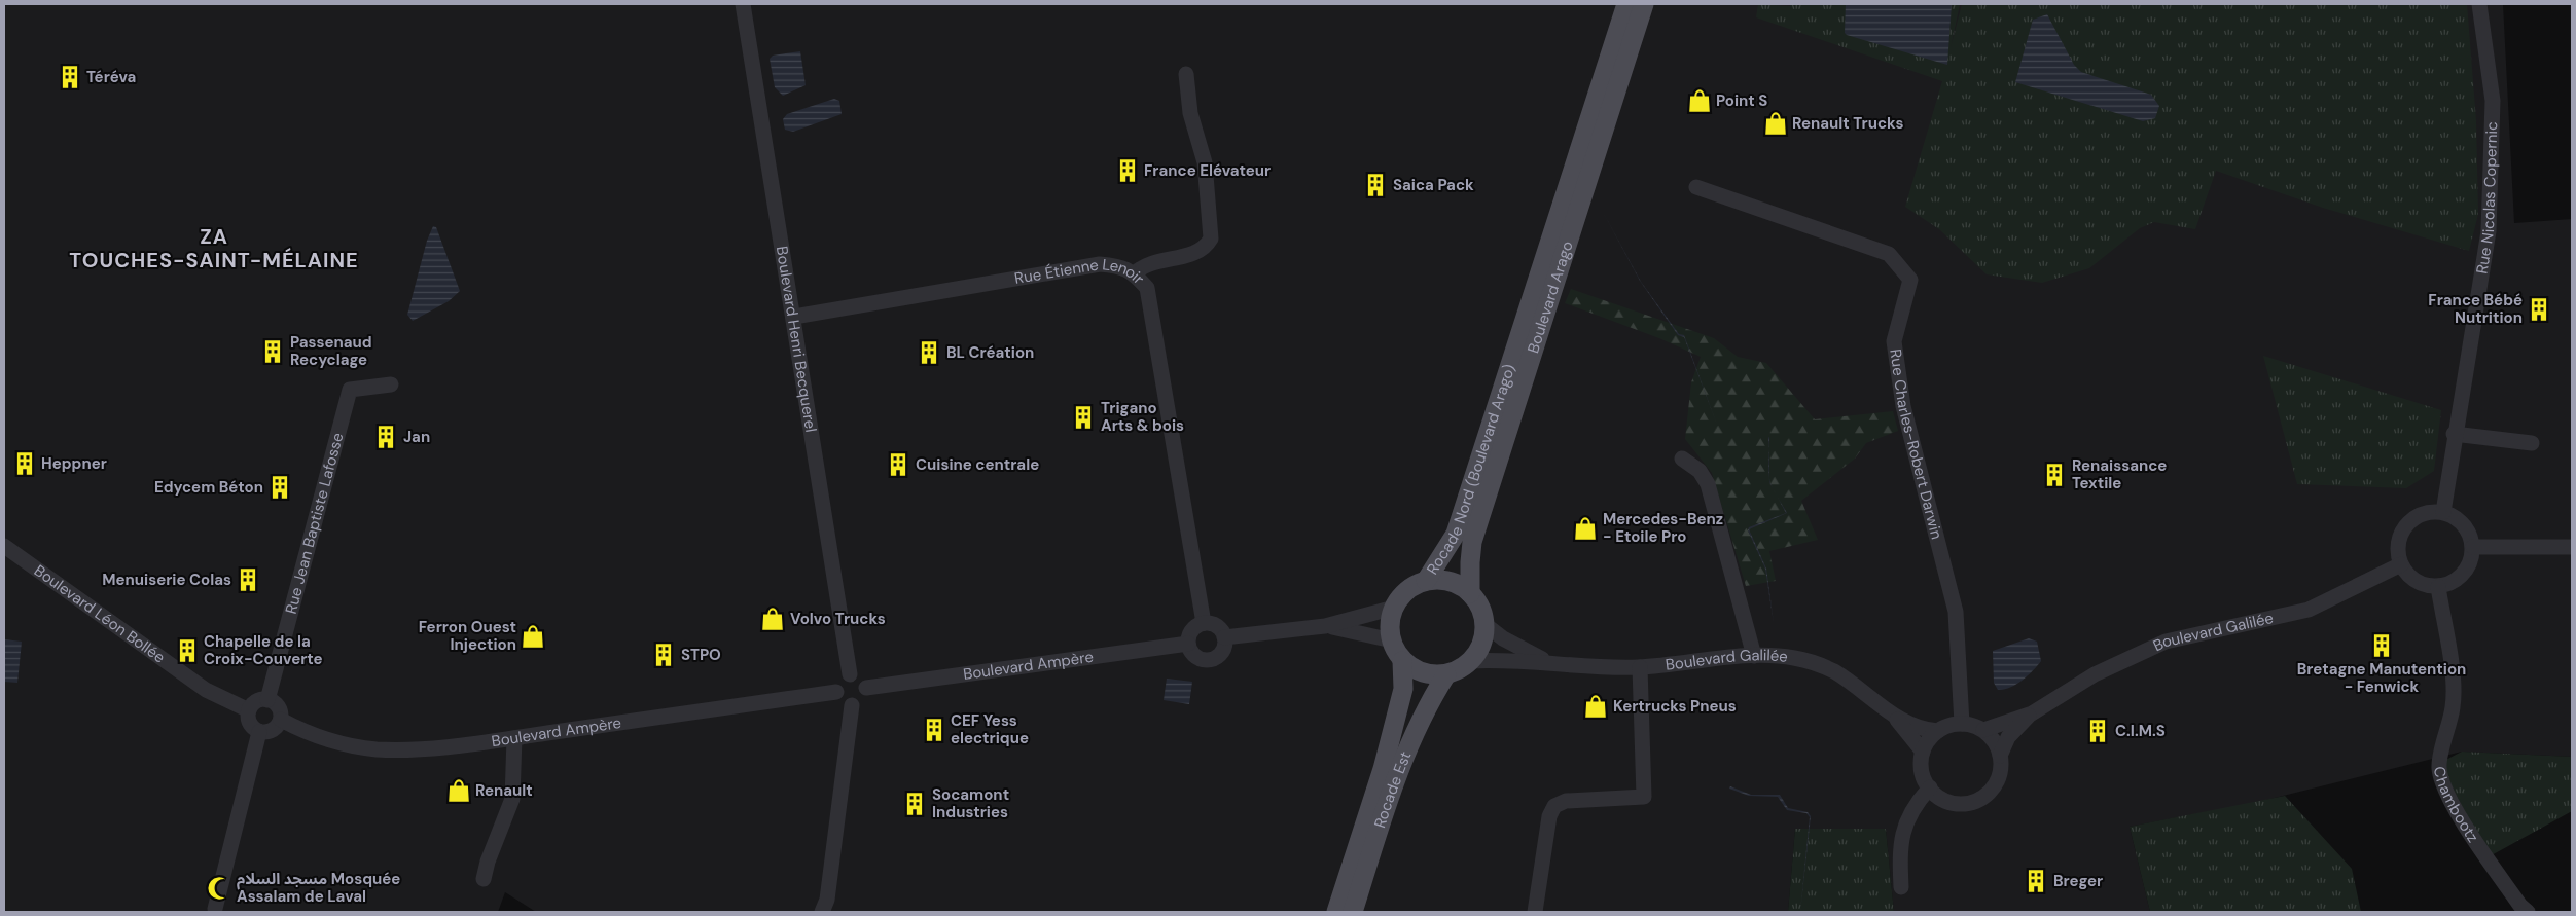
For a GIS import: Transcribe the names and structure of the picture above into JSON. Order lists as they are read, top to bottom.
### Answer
{
  "streets": {
    "main road": ["Boulevard Arago", "Rocade Nord (Boulevard Arago)", "Rocade Est"],
    "street": [
      "Rue Nicolas Copernic",
      "Rue Étienne Lenoir",
      "Boulevard Henri Becquerel",
      "Rue Charles-Robert Darwin",
      "Rue Jean Baptiste Lafosse",
      "Boulevard Léon Bollée",
      "Boulevard Galilée",
      "Boulevard Ampère",
      "Chambootz"
    ]
  },
  "crossings": [
    ["Rue Nicolas Copernic", "Boulevard Galilée"],
    ["Rue Nicolas Copernic", "Chambootz"],
    ["Rue Étienne Lenoir", "Boulevard Henri Becquerel"],
    ["Rue Étienne Lenoir", "Boulevard Ampère"],
    ["Boulevard Arago", "Rocade Nord (Boulevard Arago)"],
    ["Boulevard Arago", "Boulevard Galilée"],
    ["Boulevard Arago", "Rocade Est"],
    ["Boulevard Henri Becquerel", "Boulevard Ampère"],
    ["Rue Charles-Robert Darwin", "Boulevard Galilée"],
    ["Rocade Nord (Boulevard Arago)", "Boulevard Galilée"],
    ["Rocade Nord (Boulevard Arago)", "Rocade Est"],
    ["Rue Jean Baptiste Lafosse", "Boulevard Léon Bollée"],
    ["Rue Jean Baptiste Lafosse", "Boulevard Ampère"],
    ["Boulevard Léon Bollée", "Boulevard Ampère"],
    ["Boulevard Galilée", "Rocade Est"],
    ["Boulevard Galilée", "Chambootz"]
  ],
  "districts": ["ZA TOUCHES-SAINT-MÉLAINE"],
  "places": {
    "building": [
      "Téréva",
      "France Elévateur",
      "Saica Pack",
      "France Bébé Nutrition",
      "Passenaud Recyclage",
      "BL Création",
      "Trigano Arts & bois",
      "Jan",
      "Heppner",
      "Cuisine centrale",
      "Renaissance Textile",
      "Edycem Béton",
      "Menuiserie Colas",
      "Bretagne Manutention - Fenwick",
      "Chapelle de la Croix-Couverte",
      "STPO",
      "CEF Yess electrique",
      "C.I.M.S",
      "Socamont Industries",
      "Breger"
    ],
    "shop": [
      "Point S",
      "Renault Trucks",
      "Mercedes-Benz - Etoile Pro",
      "Volvo Trucks",
      "Ferron Ouest Injection",
      "Kertrucks Pneus",
      "Renault"
    ],
    "mosque": ["مسجد السلام Mosquée Assalam de Laval"]
  }
}
